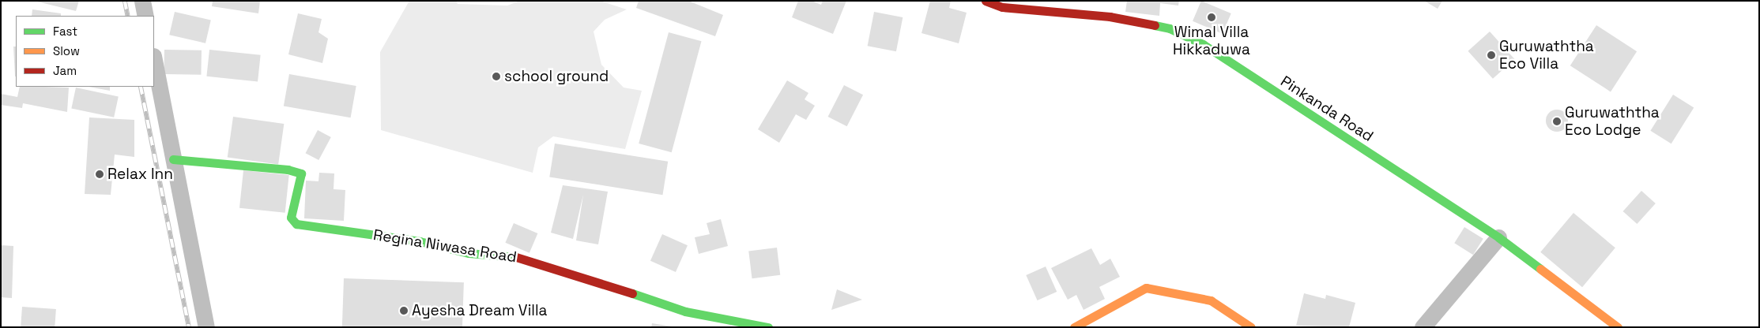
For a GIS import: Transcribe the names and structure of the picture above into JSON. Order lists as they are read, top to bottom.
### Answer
{
  "streets": {
    "street": ["Pinkanda Road", "Regina Niwasa Road"]
  },
  "places": [
    "Wimal Villa Hikkaduwa",
    "Guruwaththa Eco Villa",
    "school ground",
    "Guruwaththa Eco Lodge",
    "Relax Inn",
    "Ayesha Dream Villa"
  ],
  "legend": ["Fast", "Slow", "Jam"]
}
